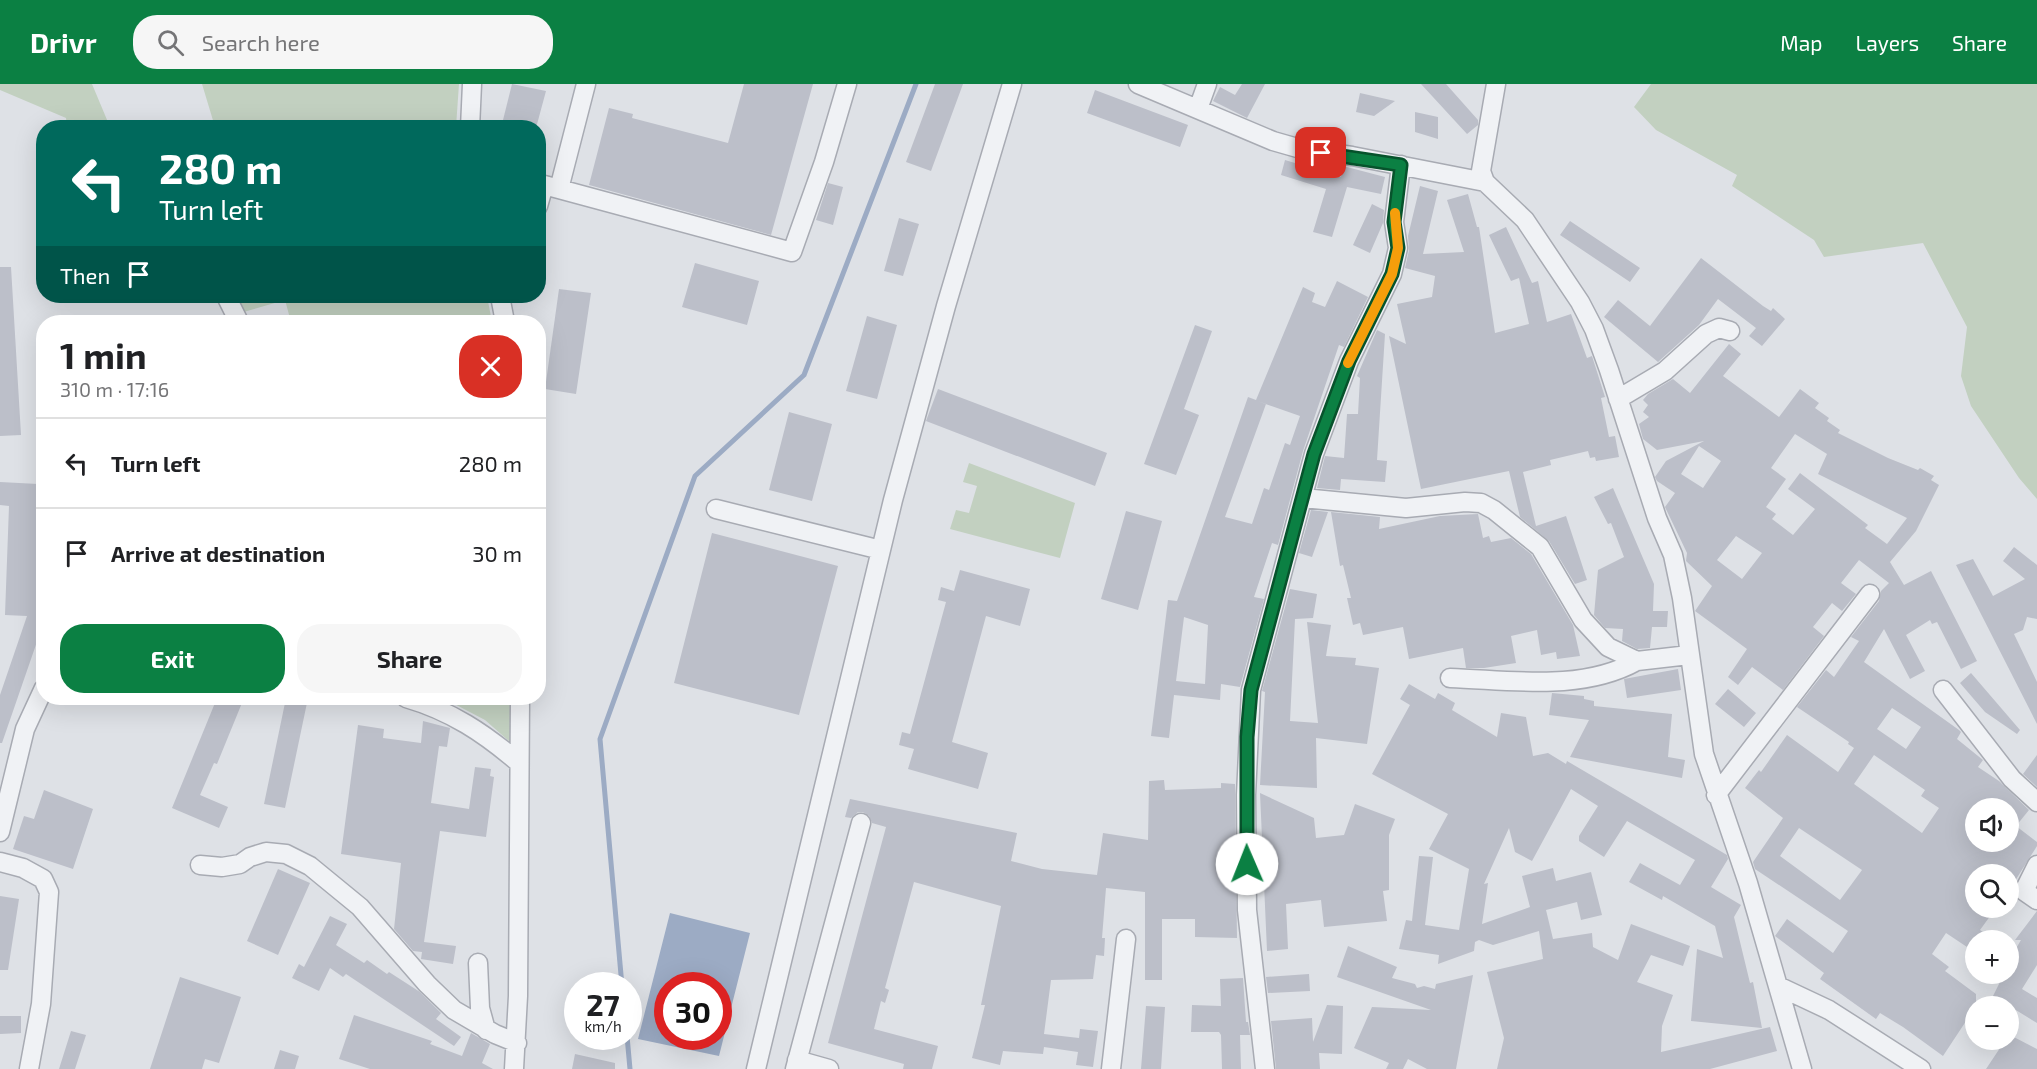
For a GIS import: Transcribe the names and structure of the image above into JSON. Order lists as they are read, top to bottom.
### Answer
{
  "page": {
    "header": "Drivr",
    "search": "Search here",
    "nav": ["Map", "Layers", "Share"],
    "turn": ["280 m", "Turn left"],
    "then": "Then",
    "heading": ["1 min", "310 m · 17:16"],
    "list": [
      {
        "name": "Turn left",
        "value": "280 m"
      },
      {
        "name": "Arrive at destination",
        "value": "30 m"
      }
    ],
    "buttons": ["Exit", "Share"],
    "map_buttons": ["+", "−"],
    "speed": "27 km/h",
    "limit": "30"
  }
}
